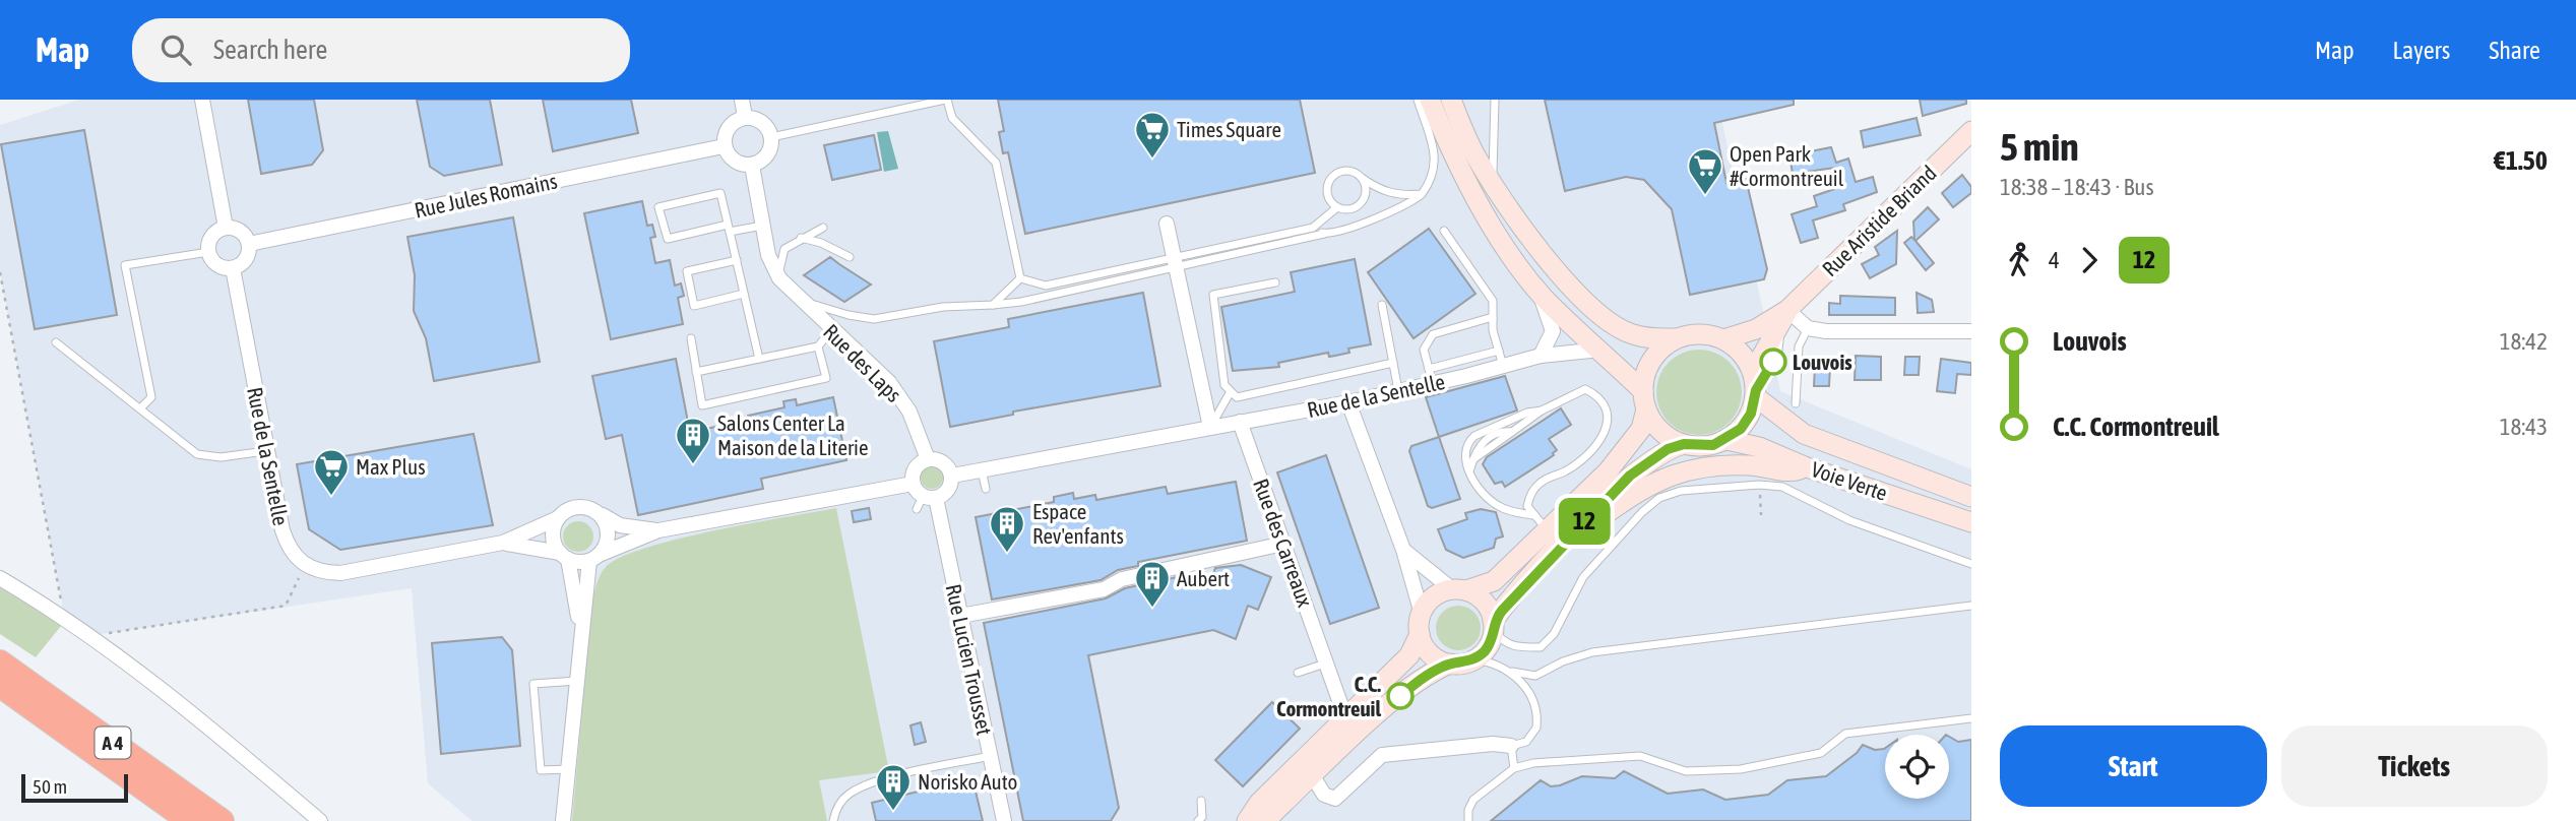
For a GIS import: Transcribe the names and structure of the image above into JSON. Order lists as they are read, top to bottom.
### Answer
{
  "streets": {
    "highway": ["A 4"],
    "main road": ["Rue Aristide Briand", "Voie Verte"],
    "street": [
      "Rue Jules Romains",
      "Rue des Laps",
      "Rue de la Sentelle",
      "Rue des Carreaux",
      "Rue Lucien Trousset"
    ]
  },
  "crossings": [
    ["Rue Jules Romains", "Rue des Laps"],
    ["Rue Jules Romains", "Rue de la Sentelle"],
    ["Rue Aristide Briand", "Voie Verte"],
    ["Rue des Laps", "Rue de la Sentelle"],
    ["Rue des Laps", "Rue Lucien Trousset"],
    ["Rue de la Sentelle", "Rue des Carreaux"],
    ["Rue de la Sentelle", "Rue Lucien Trousset"]
  ],
  "places": {
    "supermarket": ["Times Square", "Open Park #Cormontreuil", "Max Plus"],
    "other": ["Louvois", "C.C. Cormontreuil"],
    "building": [
      "Salons Center La Maison de la Literie",
      "Espace Rev'enfants",
      "Aubert",
      "Norisko Auto"
    ]
  },
  "lines": ["bus line 12"],
  "scale_bar": "50 m",
  "page": {
    "header": "Map",
    "search": "Search here",
    "nav": ["Map", "Layers", "Share"],
    "on_map": "12",
    "heading": ["5 min", "18:38 – 18:43 · Bus", "€1.50"],
    "legs": ["4", "12"],
    "list": [
      {
        "name": "Louvois",
        "value": "18:42"
      },
      {
        "name": "C.C. Cormontreuil",
        "value": "18:43"
      }
    ],
    "buttons": ["Start", "Tickets"],
    "scale": "50 m"
  }
}
